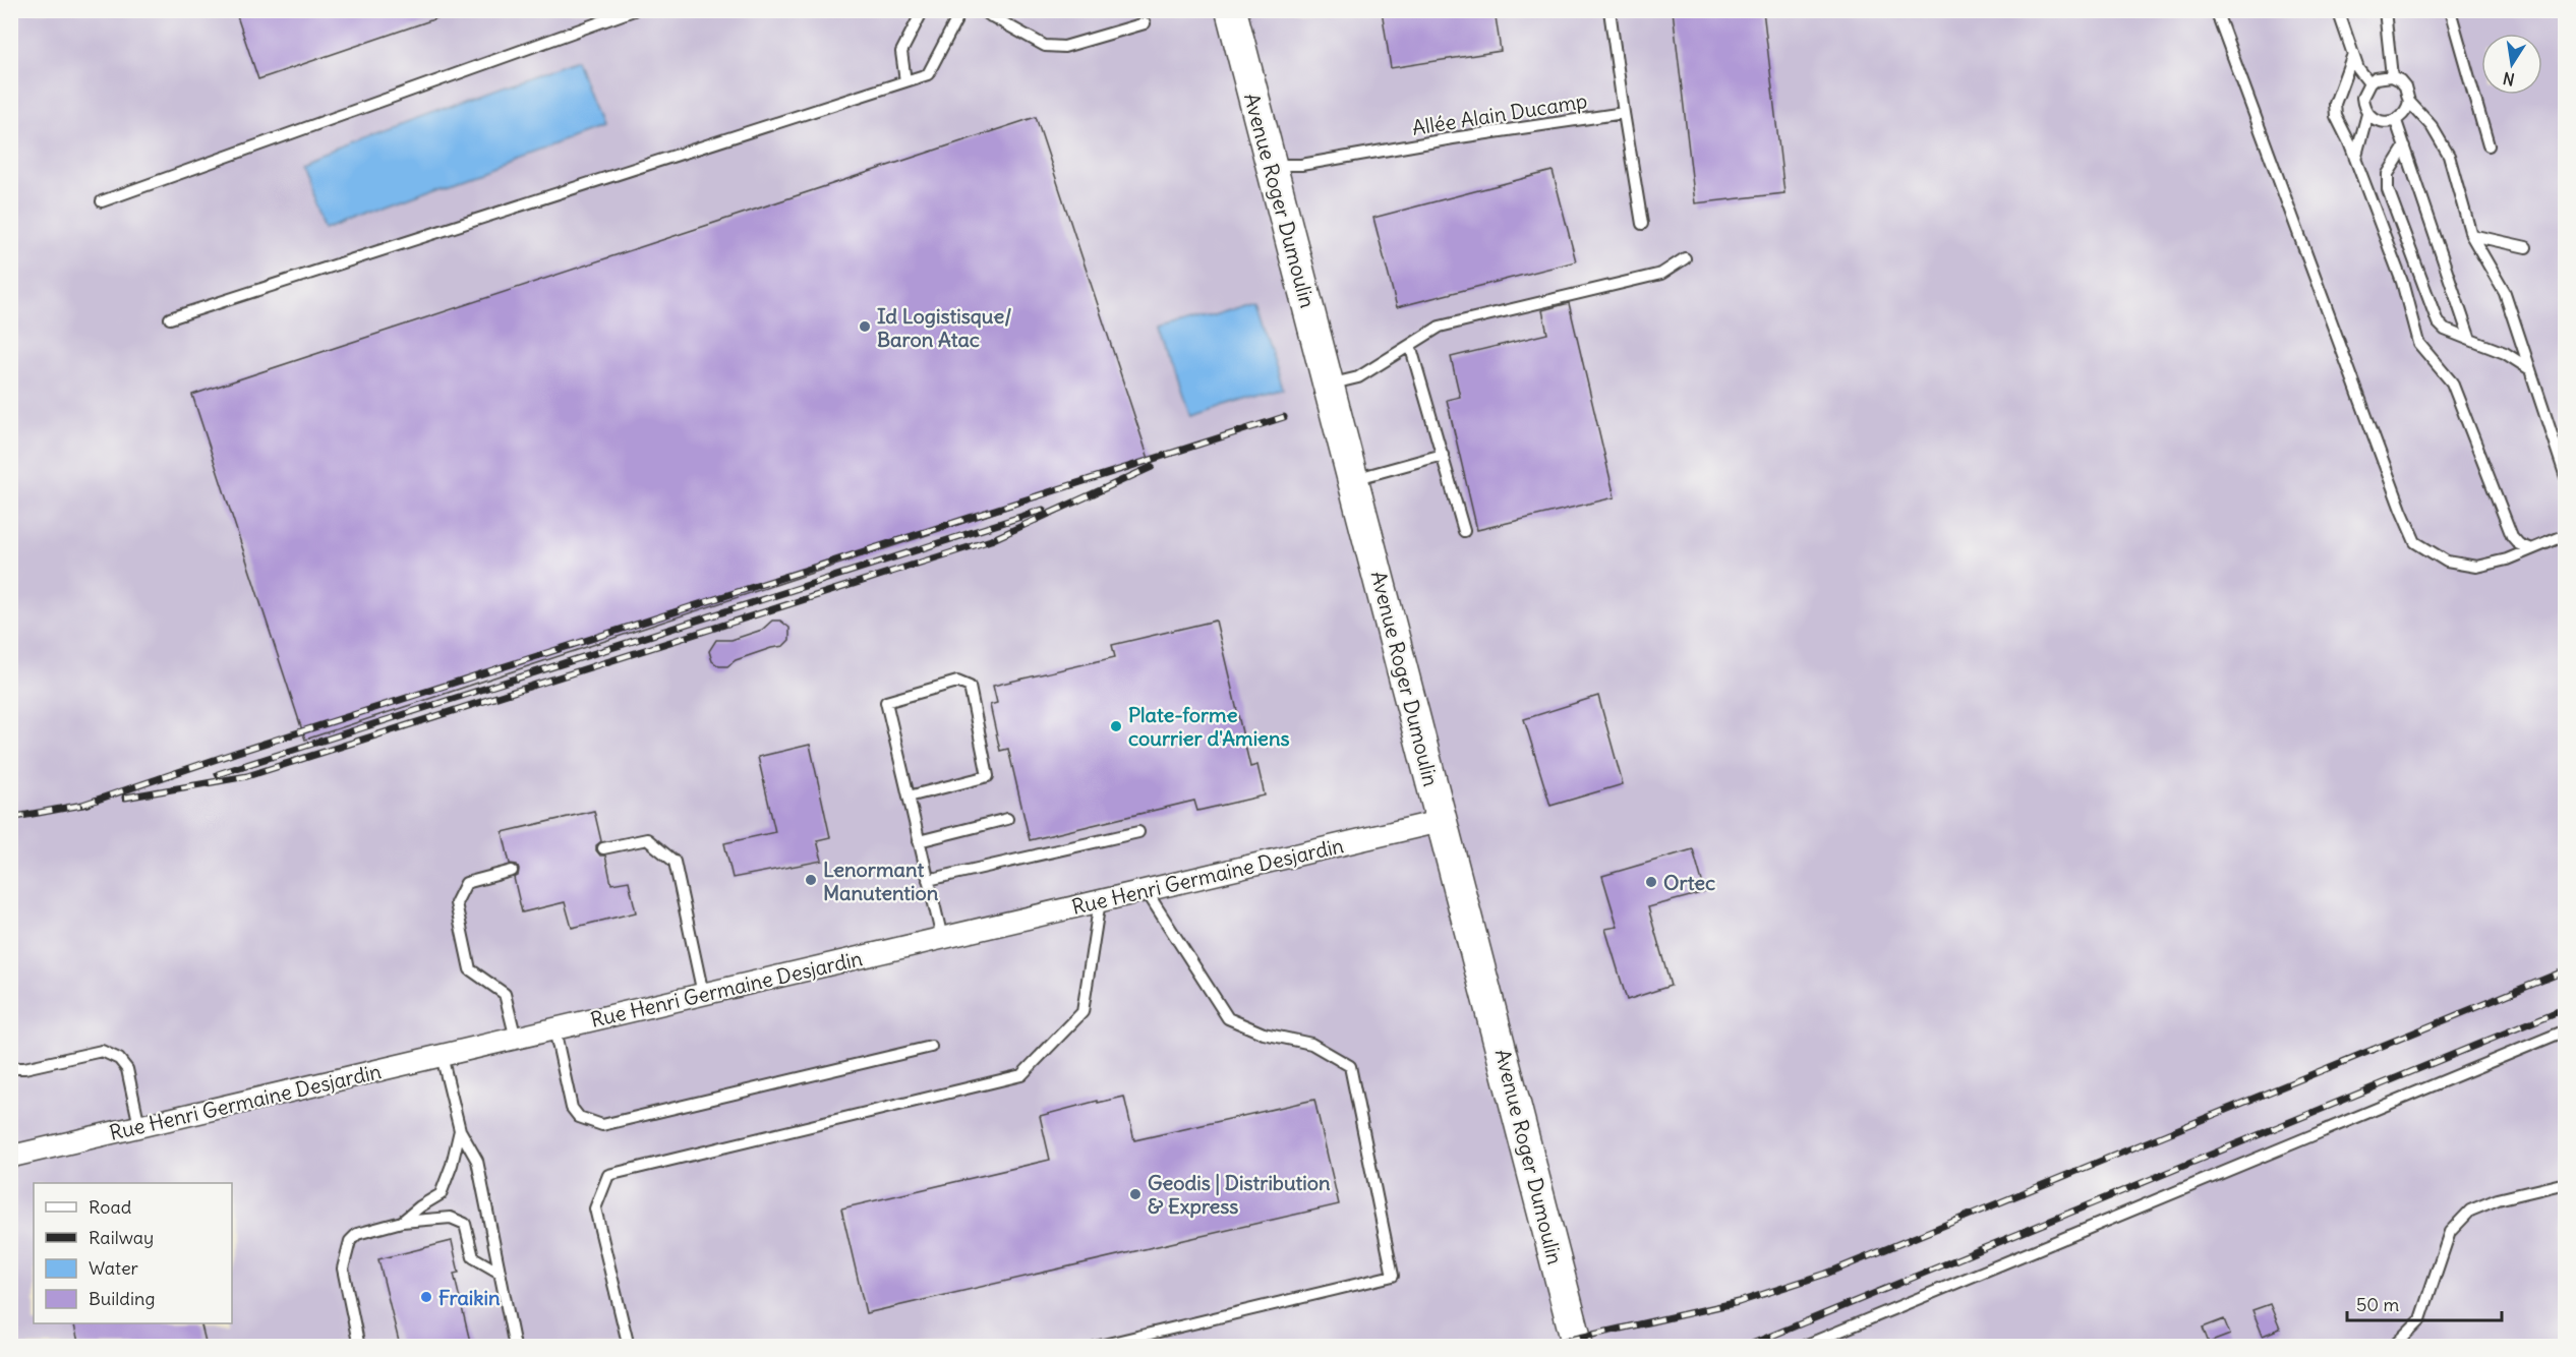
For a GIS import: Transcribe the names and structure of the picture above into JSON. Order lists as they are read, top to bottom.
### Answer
{
  "streets": {
    "main road": ["Avenue Roger Dumoulin"],
    "street": ["Rue Henri Germaine Desjardin"],
    "lane": ["Allée Alain Ducamp"]
  },
  "crossings": [
    ["Allée Alain Ducamp", "Avenue Roger Dumoulin"],
    ["Avenue Roger Dumoulin", "Rue Henri Germaine Desjardin"]
  ],
  "places": [
    "Id Logistisque/ Baron Atac",
    "Plate-forme courrier d'Amiens",
    "Lenormant Manutention",
    "Ortec",
    "Geodis | Distribution & Express",
    "Fraikin"
  ],
  "legend": [
    "Road",
    "Railway",
    "Water",
    "Building"
  ],
  "scale_bar": "50 m",
  "north": "bottom"
}
